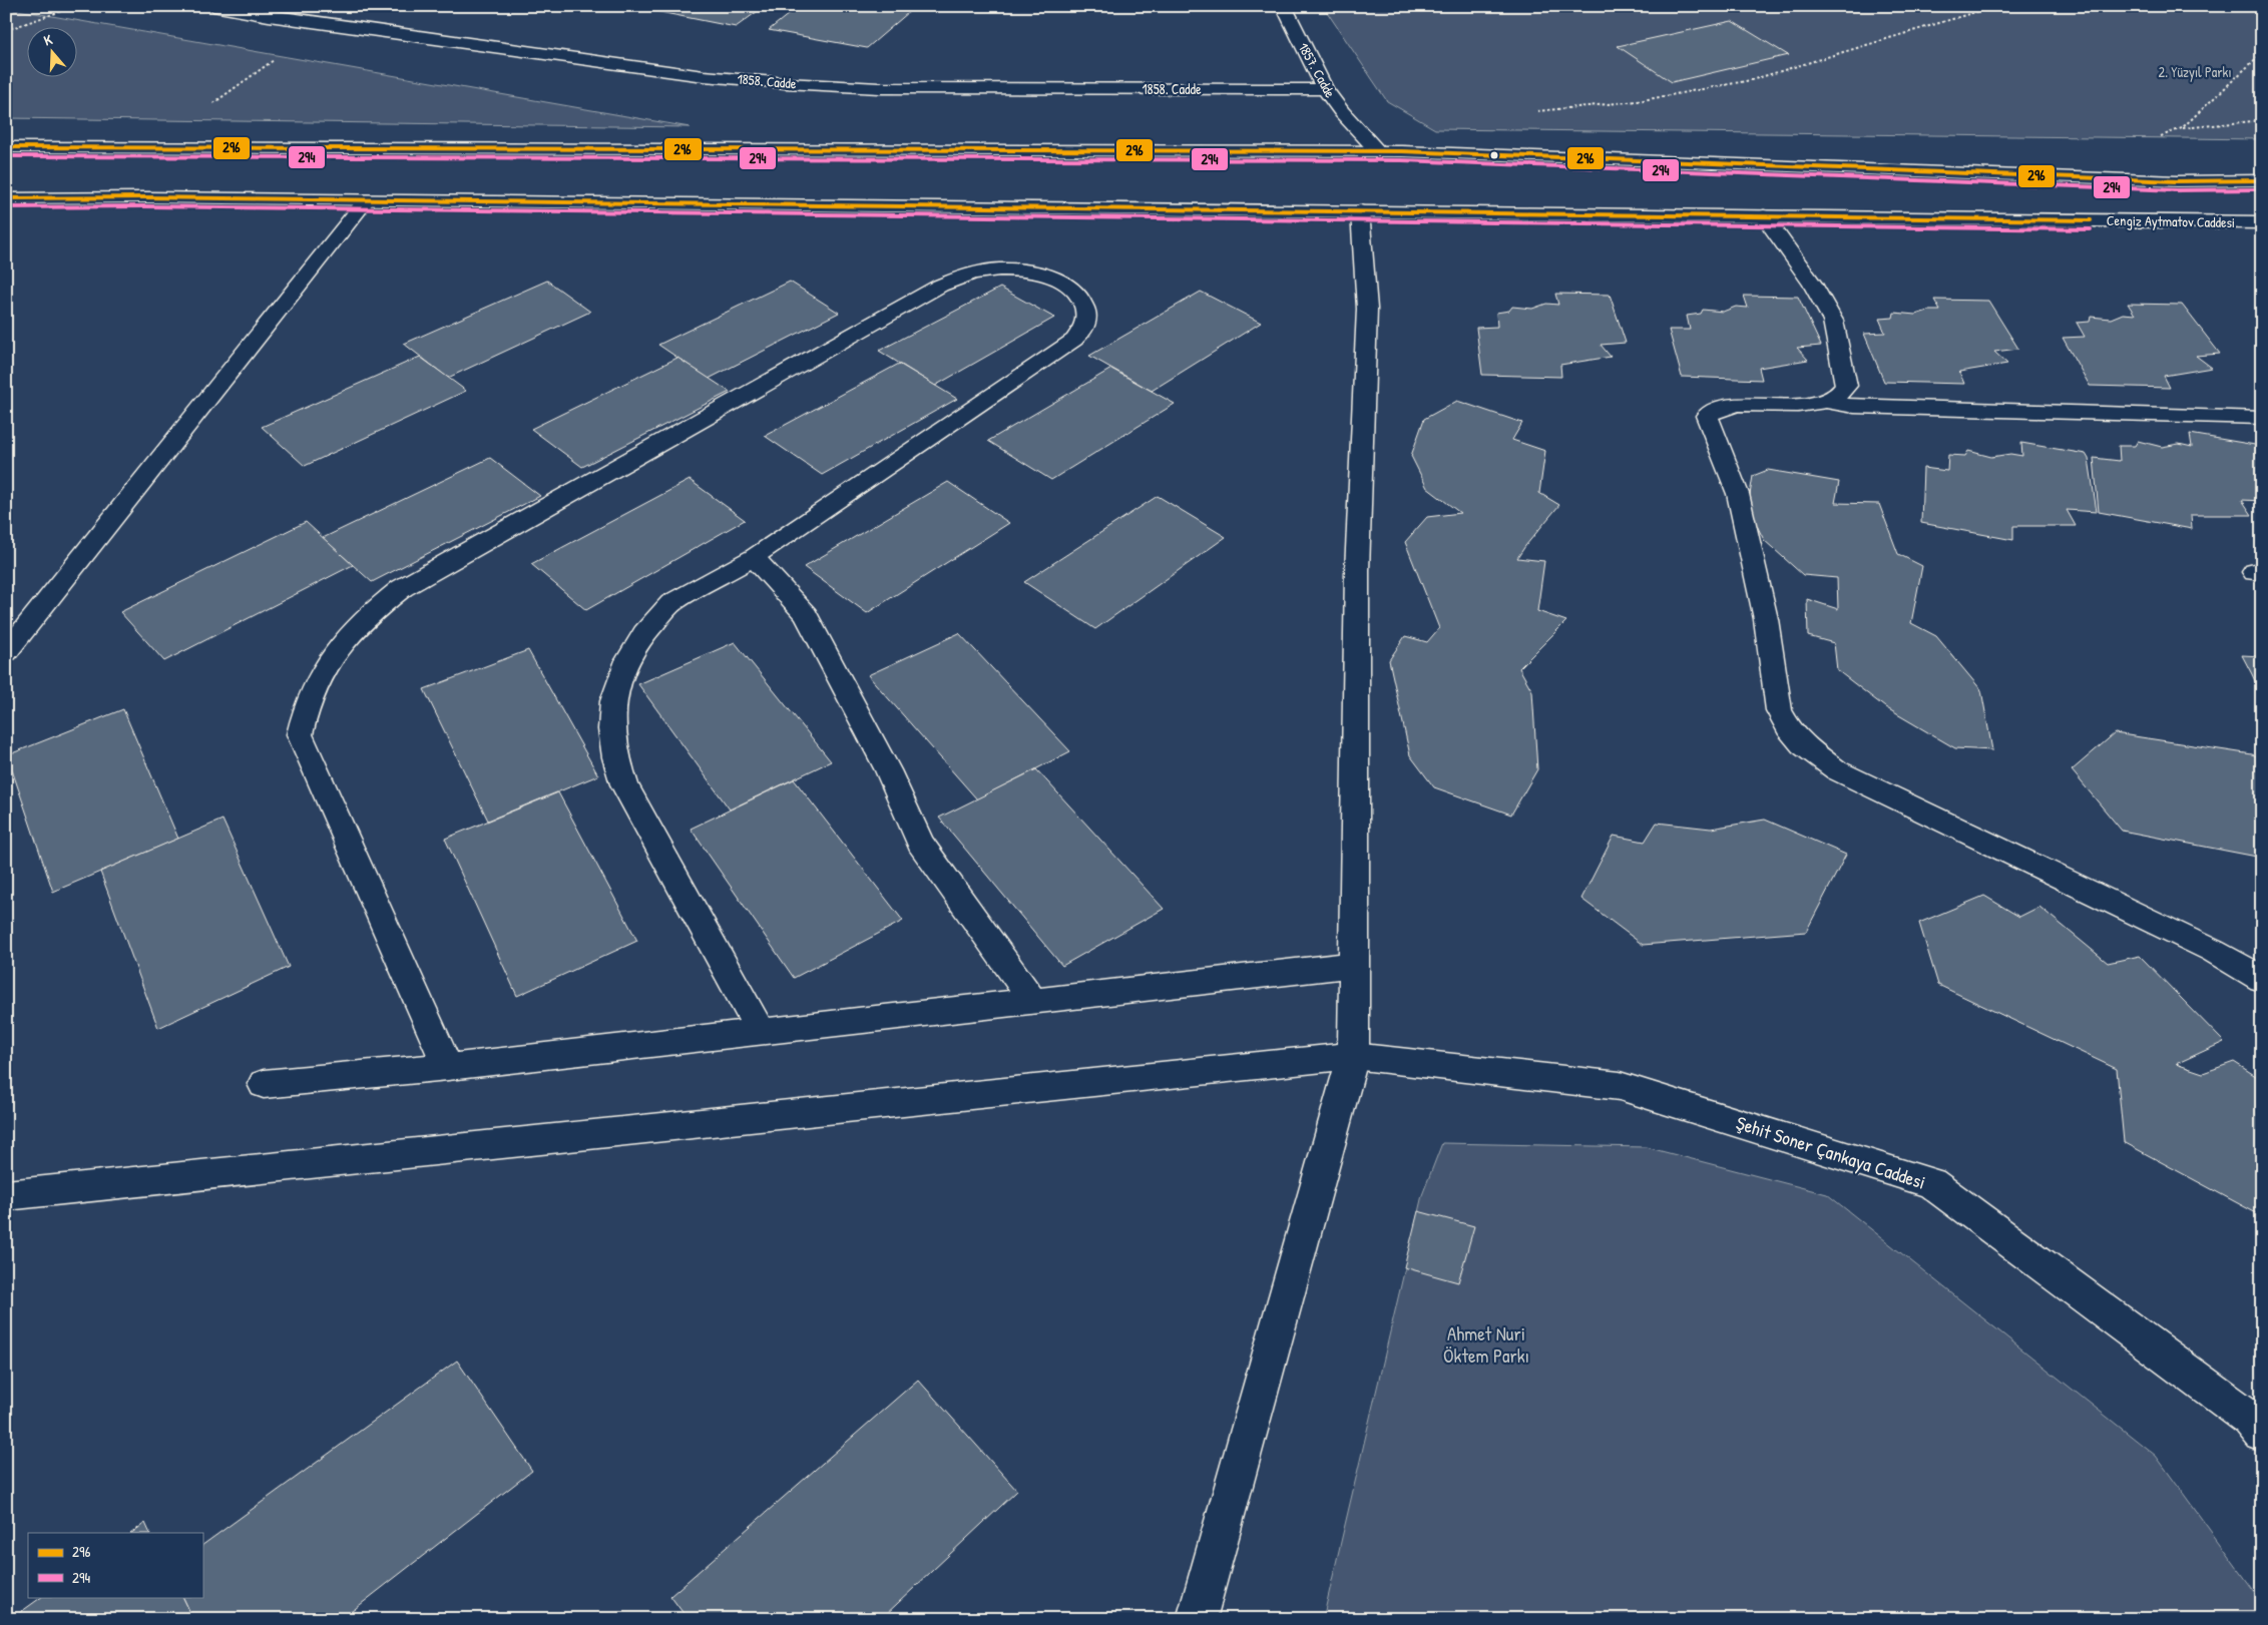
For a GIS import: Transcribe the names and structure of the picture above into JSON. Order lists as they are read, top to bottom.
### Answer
{
  "streets": {
    "main road": [
      "1857. Cadde",
      "1858. Cadde",
      "Cengiz Aytmatov Caddesi",
      "Şehit Soner Çankaya Caddesi"
    ]
  },
  "crossings": [
    ["1857. Cadde", "1858. Cadde"]
  ],
  "parks": ["2. Yüzyıl Parkı", "Ahmet Nuri Öktem Parkı"],
  "lines": ["transit line 296", "transit line 294"],
  "legend": ["296", "294"],
  "north": "top"
}
